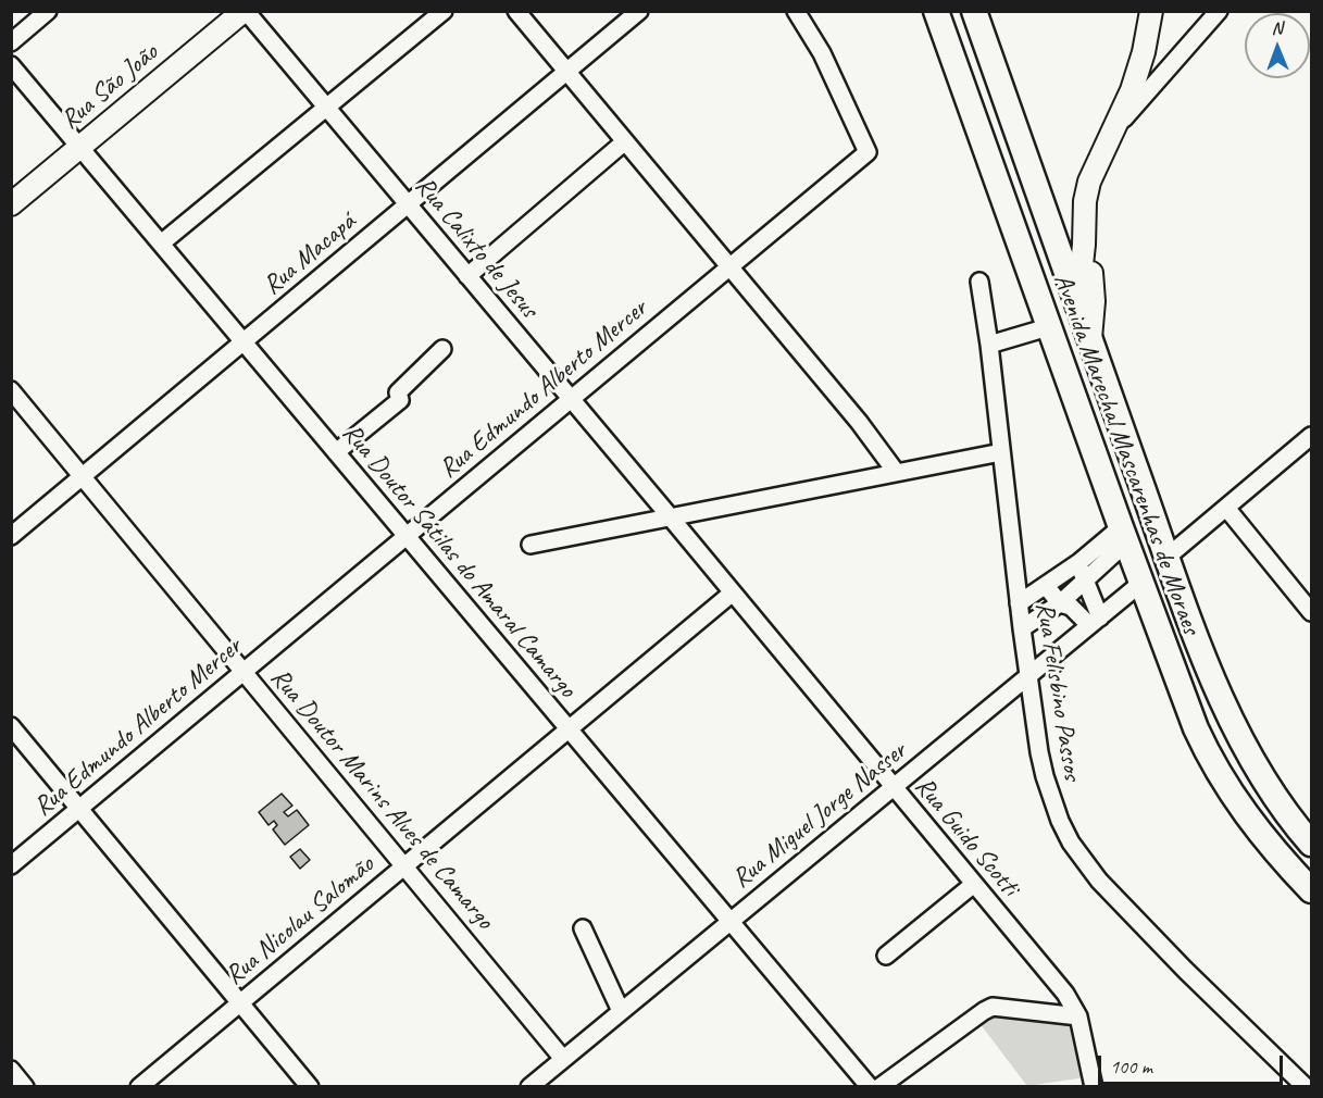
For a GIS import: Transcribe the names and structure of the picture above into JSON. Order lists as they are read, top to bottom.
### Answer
{
  "streets": {
    "highway": ["Avenida Marechal Mascarenhas de Moraes"],
    "main road": ["Rua São João"],
    "street": [
      "Rua Calixto de Jesus",
      "Rua Macapá",
      "Rua Edmundo Alberto Mercer",
      "Rua Doutor Sátilas do Amaral Camargo",
      "Rua Felisbino Passos",
      "Rua Doutor Marins Alves de Camargo",
      "Rua Miguel Jorge Nasser",
      "Rua Guido Scotti",
      "Rua Nicolau Salomão"
    ]
  },
  "crossings": [
    ["Rua São João", "Rua Calixto de Jesus"],
    ["Rua São João", "Rua Doutor Sátilas do Amaral Camargo"],
    ["Rua Calixto de Jesus", "Rua Macapá"],
    ["Rua Calixto de Jesus", "Rua Edmundo Alberto Mercer"],
    ["Rua Calixto de Jesus", "Rua Guido Scotti"],
    ["Rua Macapá", "Rua Doutor Sátilas do Amaral Camargo"],
    ["Rua Macapá", "Rua Doutor Marins Alves de Camargo"],
    ["Rua Edmundo Alberto Mercer", "Rua Doutor Sátilas do Amaral Camargo"],
    ["Rua Edmundo Alberto Mercer", "Rua Doutor Marins Alves de Camargo"],
    ["Avenida Marechal Mascarenhas de Moraes", "Rua Miguel Jorge Nasser"],
    ["Rua Doutor Sátilas do Amaral Camargo", "Rua Miguel Jorge Nasser"],
    ["Rua Doutor Sátilas do Amaral Camargo", "Rua Nicolau Salomão"],
    ["Rua Felisbino Passos", "Rua Miguel Jorge Nasser"],
    ["Rua Doutor Marins Alves de Camargo", "Rua Miguel Jorge Nasser"],
    ["Rua Doutor Marins Alves de Camargo", "Rua Nicolau Salomão"],
    ["Rua Miguel Jorge Nasser", "Rua Guido Scotti"],
    ["Rua Guido Scotti", "Rua Nicolau Salomão"]
  ],
  "scale_bar": "100 m",
  "north": "top"
}
